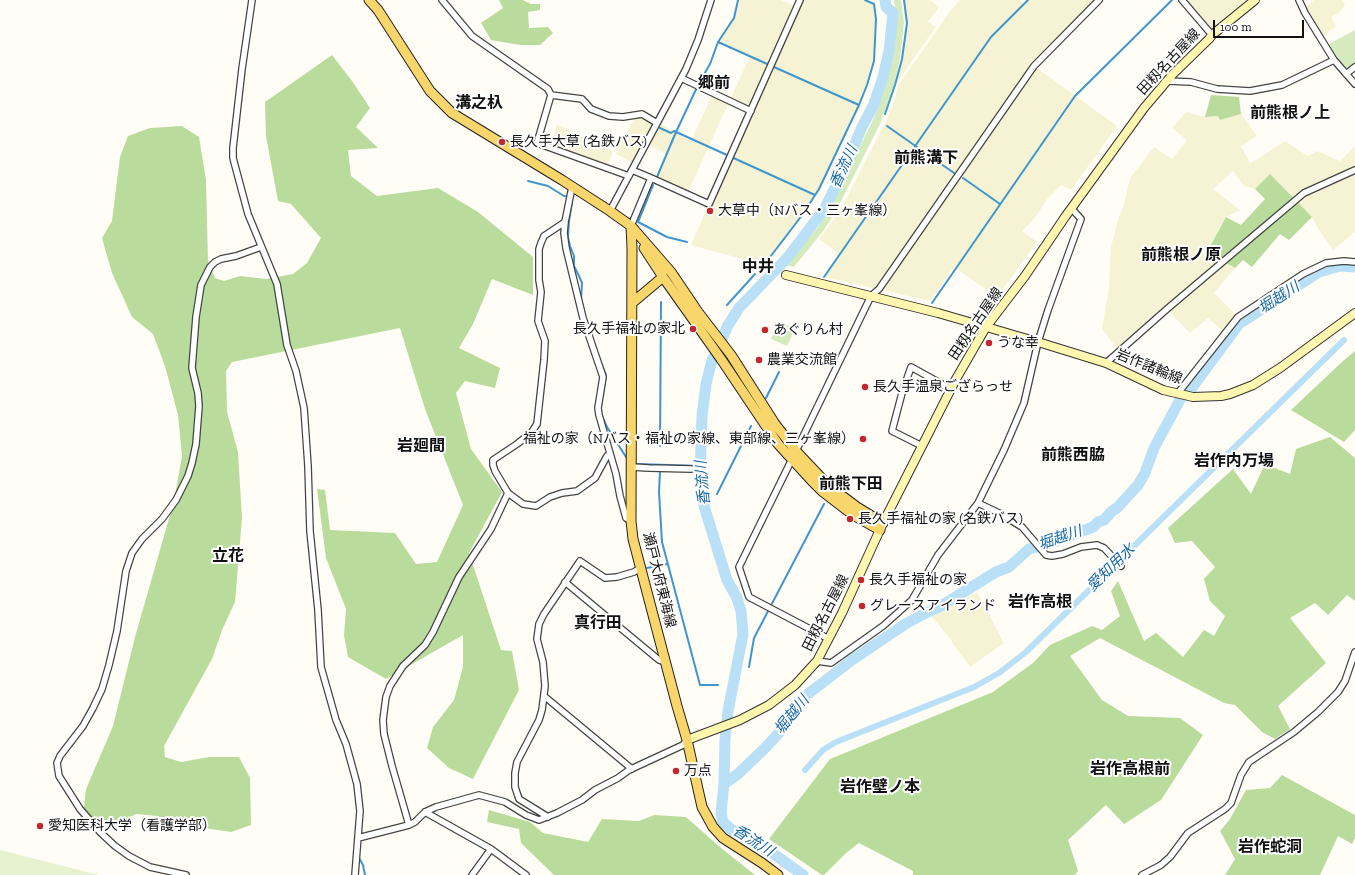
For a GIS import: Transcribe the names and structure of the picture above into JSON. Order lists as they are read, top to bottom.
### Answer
{
  "streets": {
    "main road": ["田籾名古屋線", "岩作諸輪線", "瀬戸大府東海線"]
  },
  "crossings": [
    ["田籾名古屋線", "岩作諸輪線"],
    ["田籾名古屋線", "瀬戸大府東海線"]
  ],
  "districts": [
    "郷前",
    "溝之杁",
    "前熊根ノ上",
    "前熊溝下",
    "前熊根ノ原",
    "中井",
    "岩廻間",
    "前熊西脇",
    "岩作内万場",
    "前熊下田",
    "立花",
    "岩作高根",
    "真行田",
    "岩作高根前",
    "岩作壁ノ本",
    "岩作蛇洞"
  ],
  "water": ["香流川", "堀越川", "愛知用水"],
  "places": [
    "長久手大草 (名鉄バス)",
    "大草中（Nバス・三ヶ峯線）",
    "長久手福祉の家北",
    "あぐりん村",
    "うな幸",
    "農業交流館",
    "長久手温泉ござらっせ",
    "福祉の家（Nバス・福祉の家線、東部線、三ヶ峯線）",
    "長久手福祉の家 (名鉄バス)",
    "長久手福祉の家",
    "グレースアイランド",
    "万点",
    "愛知医科大学（看護学部）"
  ],
  "scale_bar": "100 m"
}
